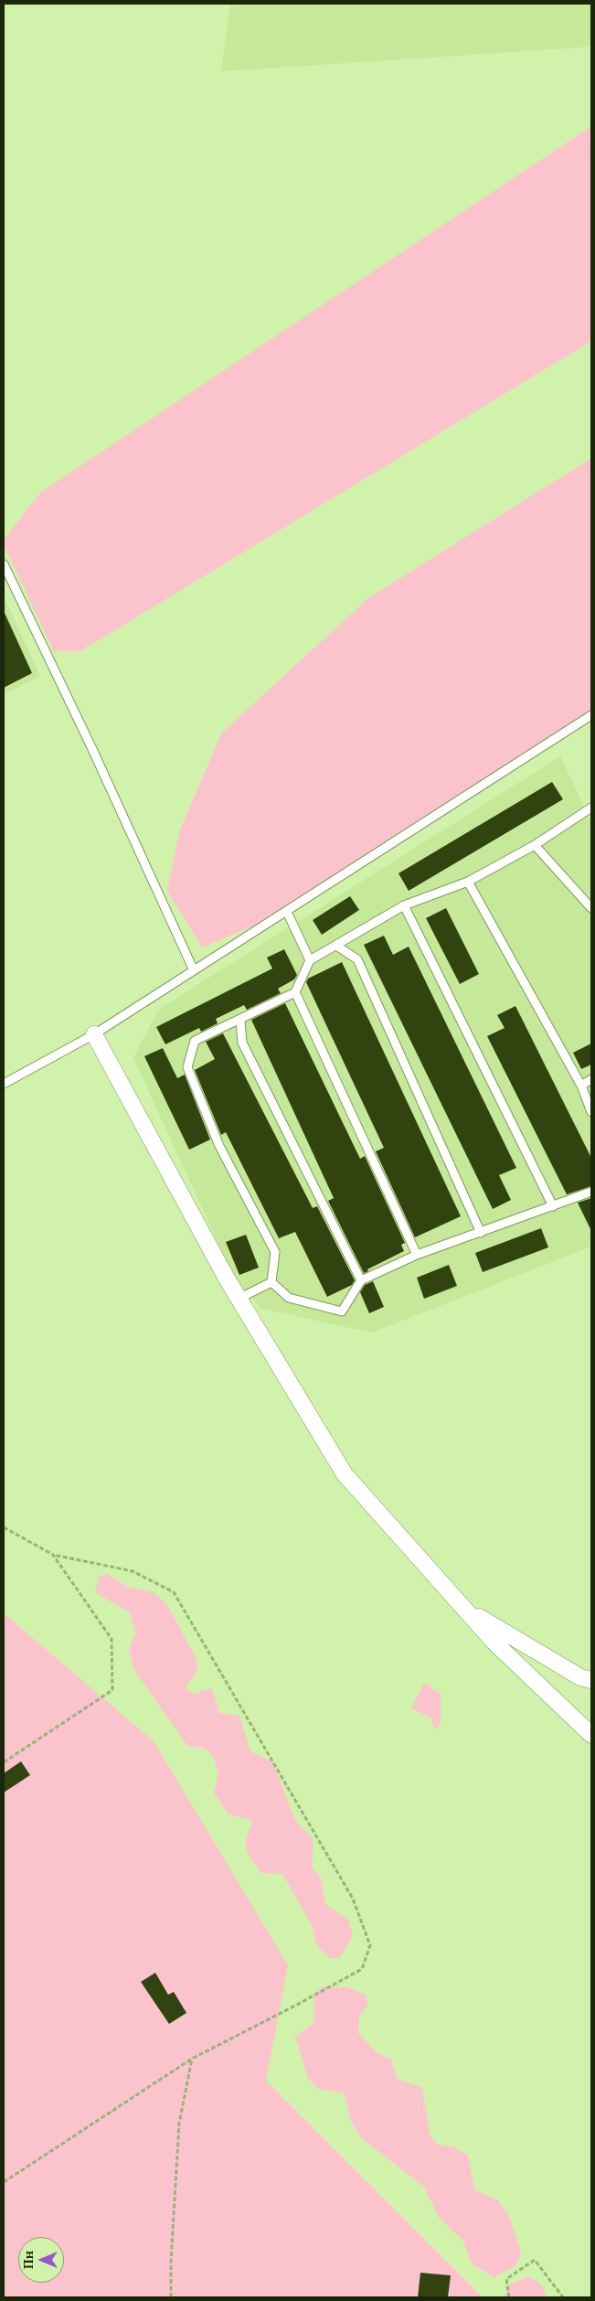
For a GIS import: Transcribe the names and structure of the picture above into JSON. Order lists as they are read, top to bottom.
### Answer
{
  "north": "left"
}
